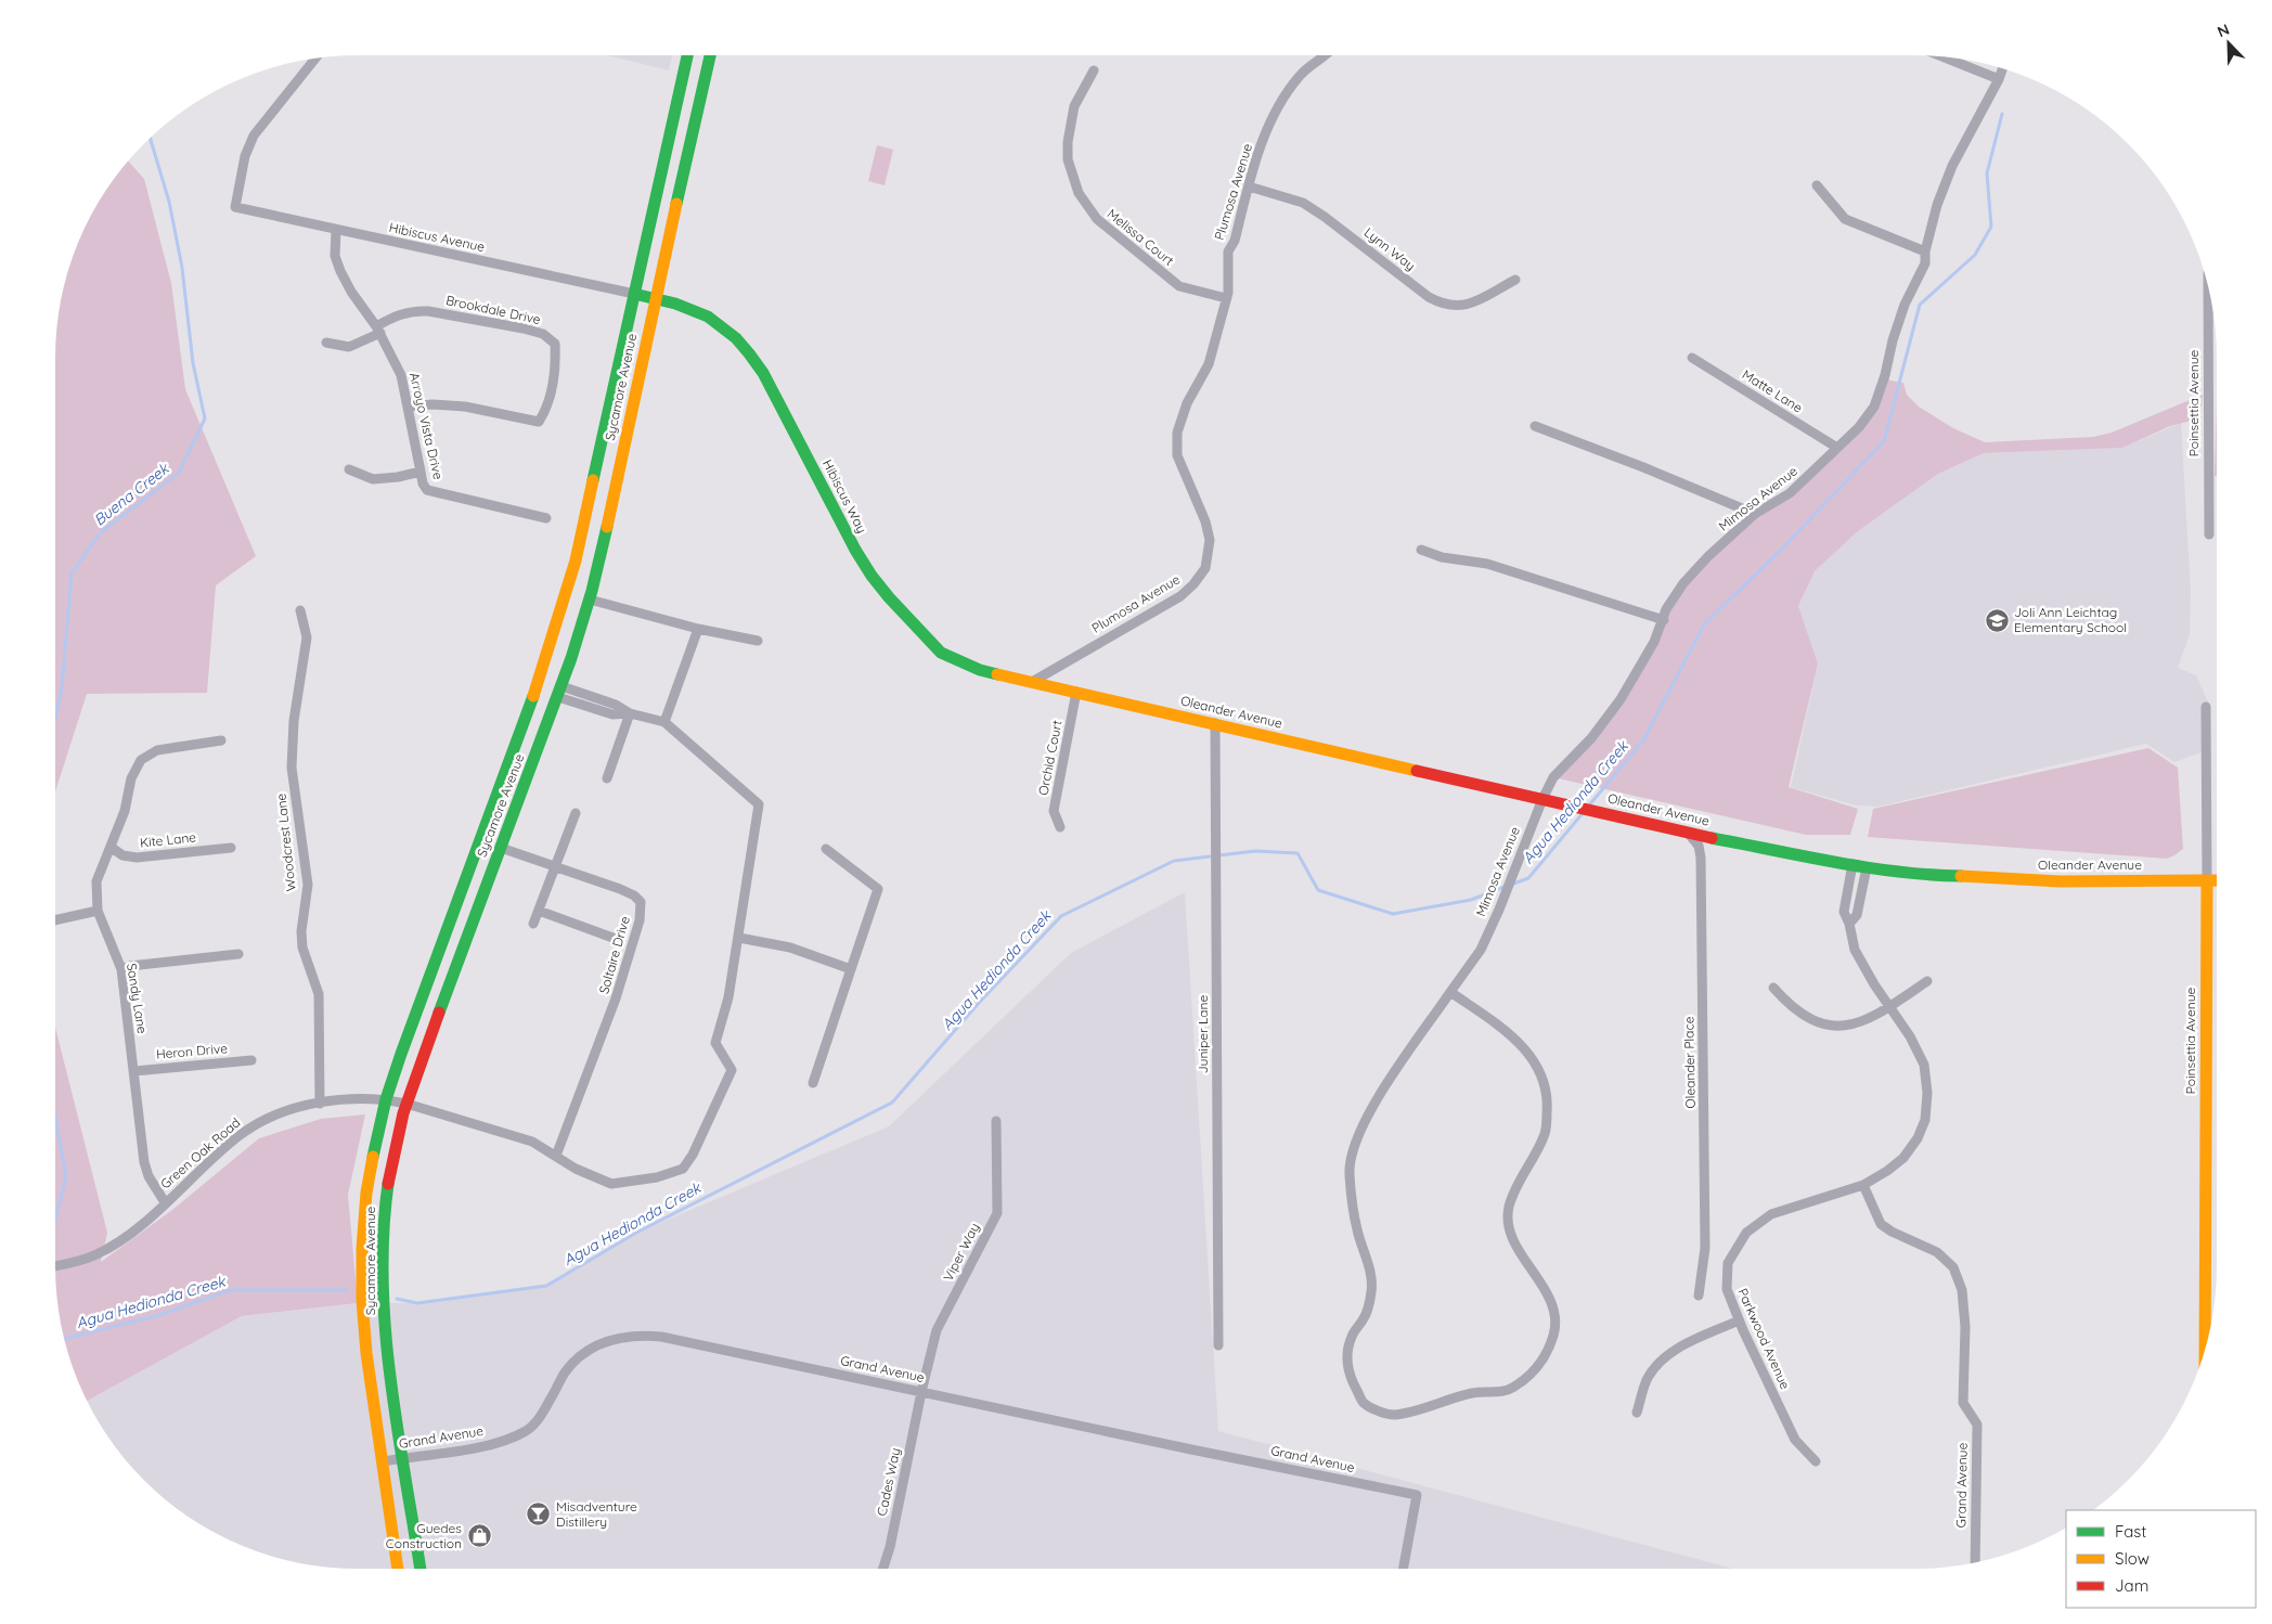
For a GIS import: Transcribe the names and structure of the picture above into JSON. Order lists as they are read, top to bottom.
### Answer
{
  "streets": {
    "main road": [
      "Sycamore Avenue",
      "Poinsettia Avenue",
      "Hibiscus Way",
      "Oleander Avenue"
    ],
    "street": [
      "Plumosa Avenue",
      "Hibiscus Avenue",
      "Melissa Court",
      "Lynn Way",
      "Brookdale Drive",
      "Matte Lane",
      "Arroyo Vista Drive",
      "Mimosa Avenue",
      "Orchid Court",
      "Kite Lane",
      "Woodcrest Lane",
      "Soltaire Drive",
      "Sandy Lane",
      "Juniper Lane",
      "Heron Drive",
      "Oleander Place",
      "Green Oak Road",
      "Viper Way",
      "Parkwood Avenue",
      "Grand Avenue",
      "Cades Way"
    ]
  },
  "crossings": [
    ["Plumosa Avenue", "Melissa Court"],
    ["Plumosa Avenue", "Lynn Way"],
    ["Plumosa Avenue", "Hibiscus Way"],
    ["Plumosa Avenue", "Oleander Avenue"],
    ["Hibiscus Avenue", "Sycamore Avenue"],
    ["Hibiscus Avenue", "Arroyo Vista Drive"],
    ["Hibiscus Avenue", "Hibiscus Way"],
    ["Brookdale Drive", "Arroyo Vista Drive"],
    ["Sycamore Avenue", "Hibiscus Way"],
    ["Sycamore Avenue", "Soltaire Drive"],
    ["Sycamore Avenue", "Green Oak Road"],
    ["Sycamore Avenue", "Grand Avenue"],
    ["Matte Lane", "Mimosa Avenue"],
    ["Poinsettia Avenue", "Oleander Avenue"],
    ["Hibiscus Way", "Oleander Avenue"],
    ["Mimosa Avenue", "Oleander Avenue"],
    ["Oleander Avenue", "Orchid Court"],
    ["Oleander Avenue", "Juniper Lane"],
    ["Oleander Avenue", "Oleander Place"],
    ["Oleander Avenue", "Parkwood Avenue"],
    ["Kite Lane", "Sandy Lane"],
    ["Woodcrest Lane", "Green Oak Road"],
    ["Sandy Lane", "Heron Drive"],
    ["Sandy Lane", "Green Oak Road"],
    ["Viper Way", "Grand Avenue"],
    ["Viper Way", "Cades Way"],
    ["Parkwood Avenue", "Grand Avenue"],
    ["Grand Avenue", "Cades Way"]
  ],
  "water": ["Buena Creek", "Agua Hedionda Creek"],
  "places": {
    "school or university": ["Joli Ann Leichtag Elementary School"],
    "bar": ["Misadventure Distillery"],
    "shop": ["Guedes Construction"]
  },
  "legend": ["Fast", "Slow", "Jam"],
  "north": "top left"
}
